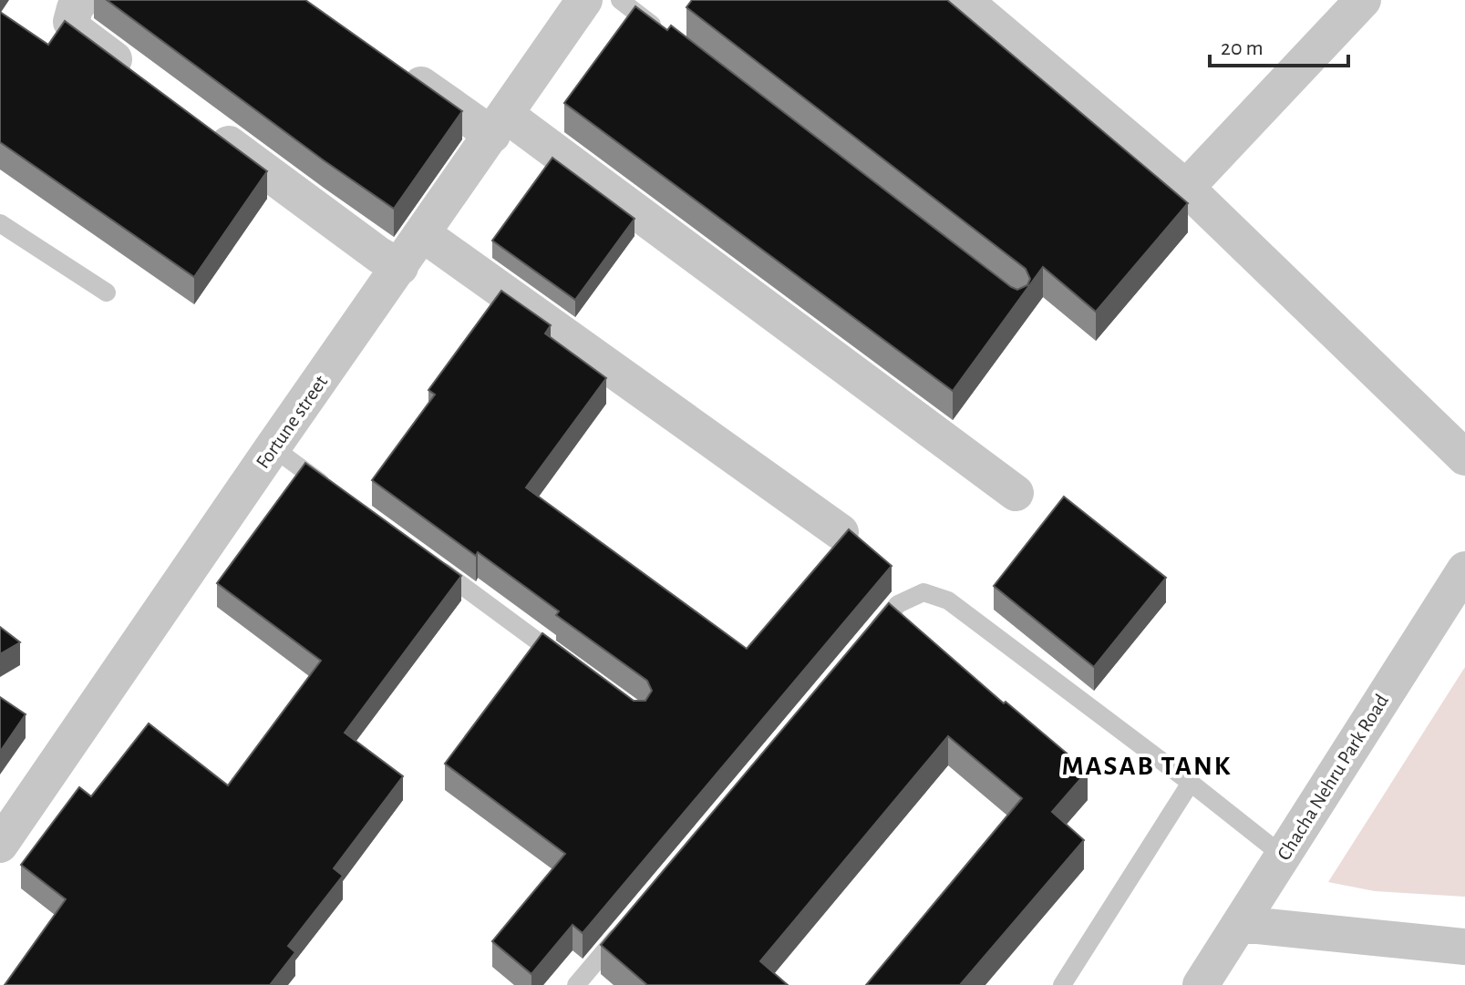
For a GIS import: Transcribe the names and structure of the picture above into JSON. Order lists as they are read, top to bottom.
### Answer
{
  "streets": {
    "street": ["Fortune street", "Chacha Nehru Park Road"]
  },
  "districts": ["MASAB TANK"],
  "scale_bar": "20 m"
}
